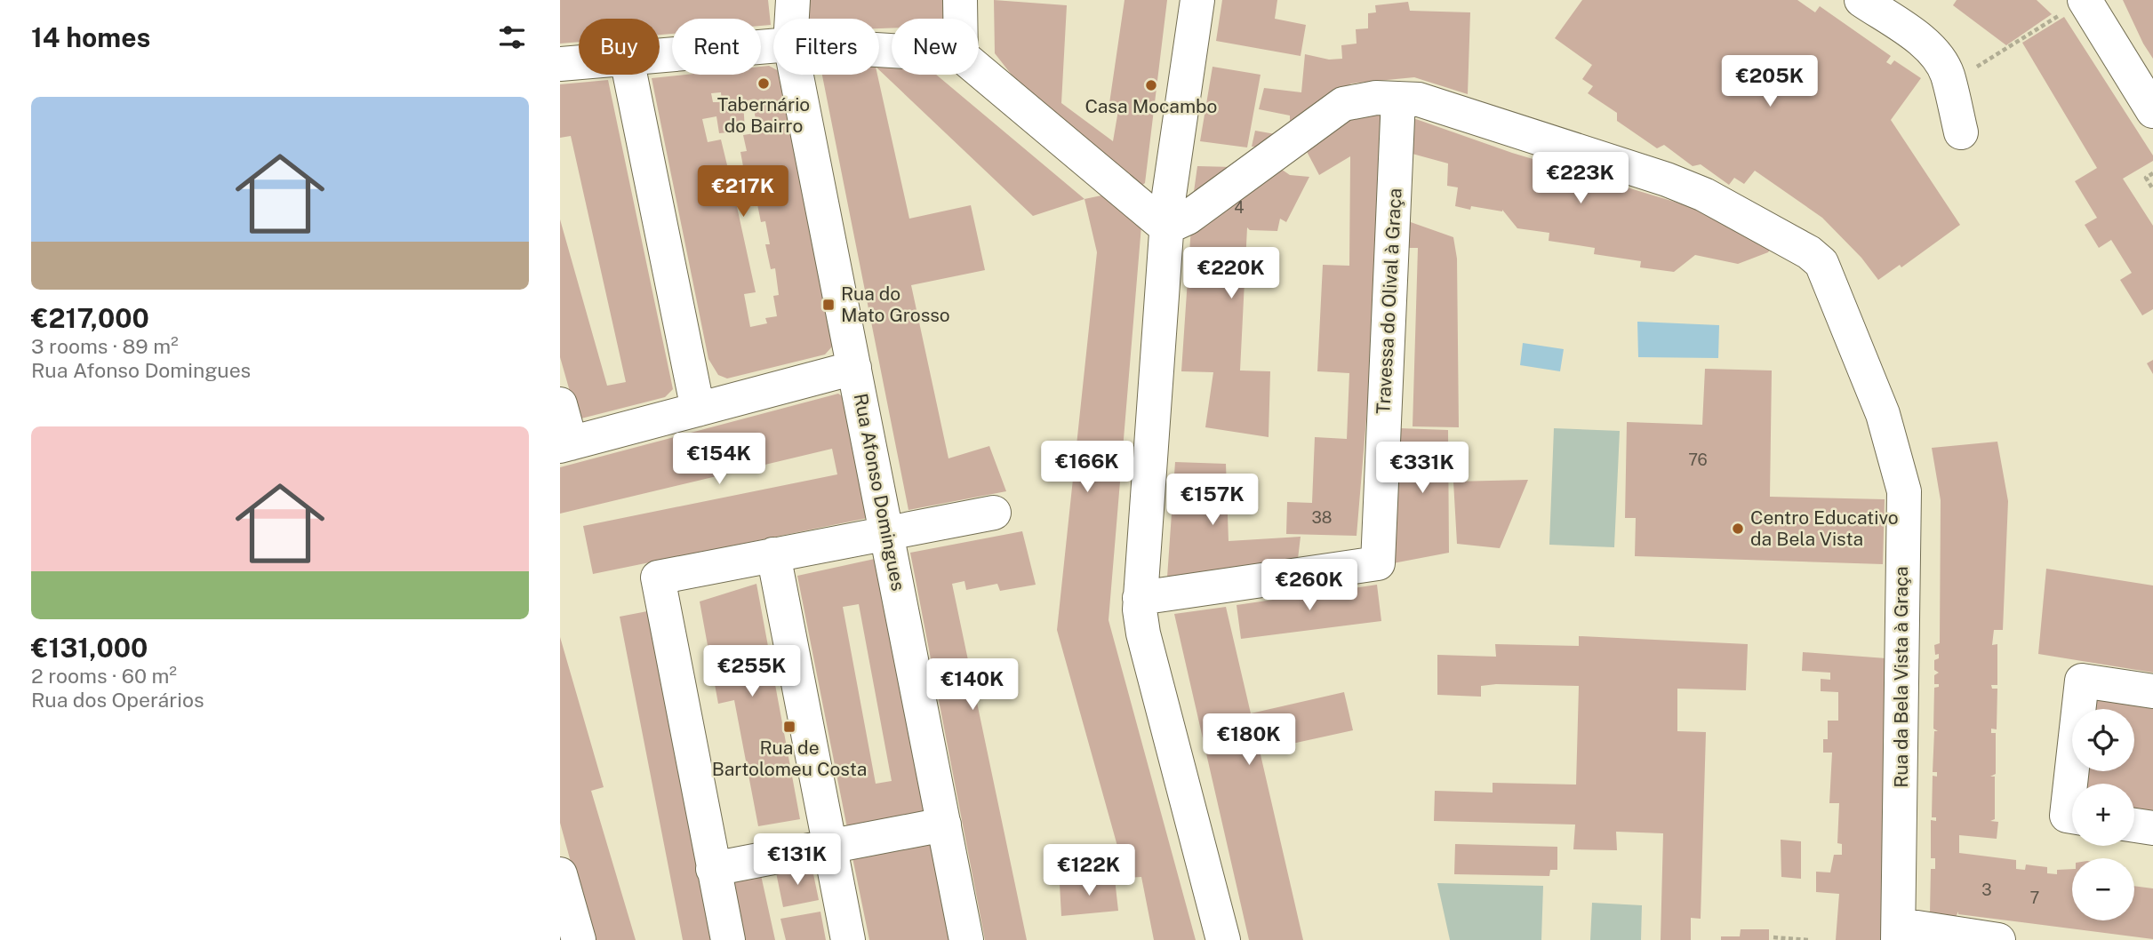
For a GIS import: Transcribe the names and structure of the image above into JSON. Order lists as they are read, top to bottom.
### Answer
{
  "streets": {
    "street": ["Travessa do Olival à Graça", "Rua Afonso Domingues", "Rua da Bela Vista à Graça"]
  },
  "crossings": [
    ["Travessa do Olival à Graça", "Rua da Bela Vista à Graça"]
  ],
  "places": {
    "other": ["Tabernário do Bairro", "Casa Mocambo", "Centro Educativo da Bela Vista"],
    "transit": ["Rua do Mato Grosso", "Rua de Bartolomeu Costa"]
  },
  "house_numbers": [
    "4",
    "76",
    "38",
    "3",
    "7"
  ],
  "page": {
    "heading": "14 homes",
    "chip": [
      "Buy",
      "Rent",
      "Filters",
      "New"
    ],
    "price": [
      "€205K",
      "€223K",
      "€217K",
      "€220K",
      "€154K",
      "€166K",
      "€331K",
      "€157K",
      "€260K",
      "€255K",
      "€140K",
      "€180K",
      "€131K",
      "€122K"
    ],
    "list": [
      {
        "name": "€217,000",
        "note": "3 rooms · 89 m² · Rua Afonso Domingues"
      },
      {
        "name": "€131,000",
        "note": "2 rooms · 60 m² · Rua dos Operários"
      }
    ],
    "map_buttons": ["+", "−"]
  }
}
